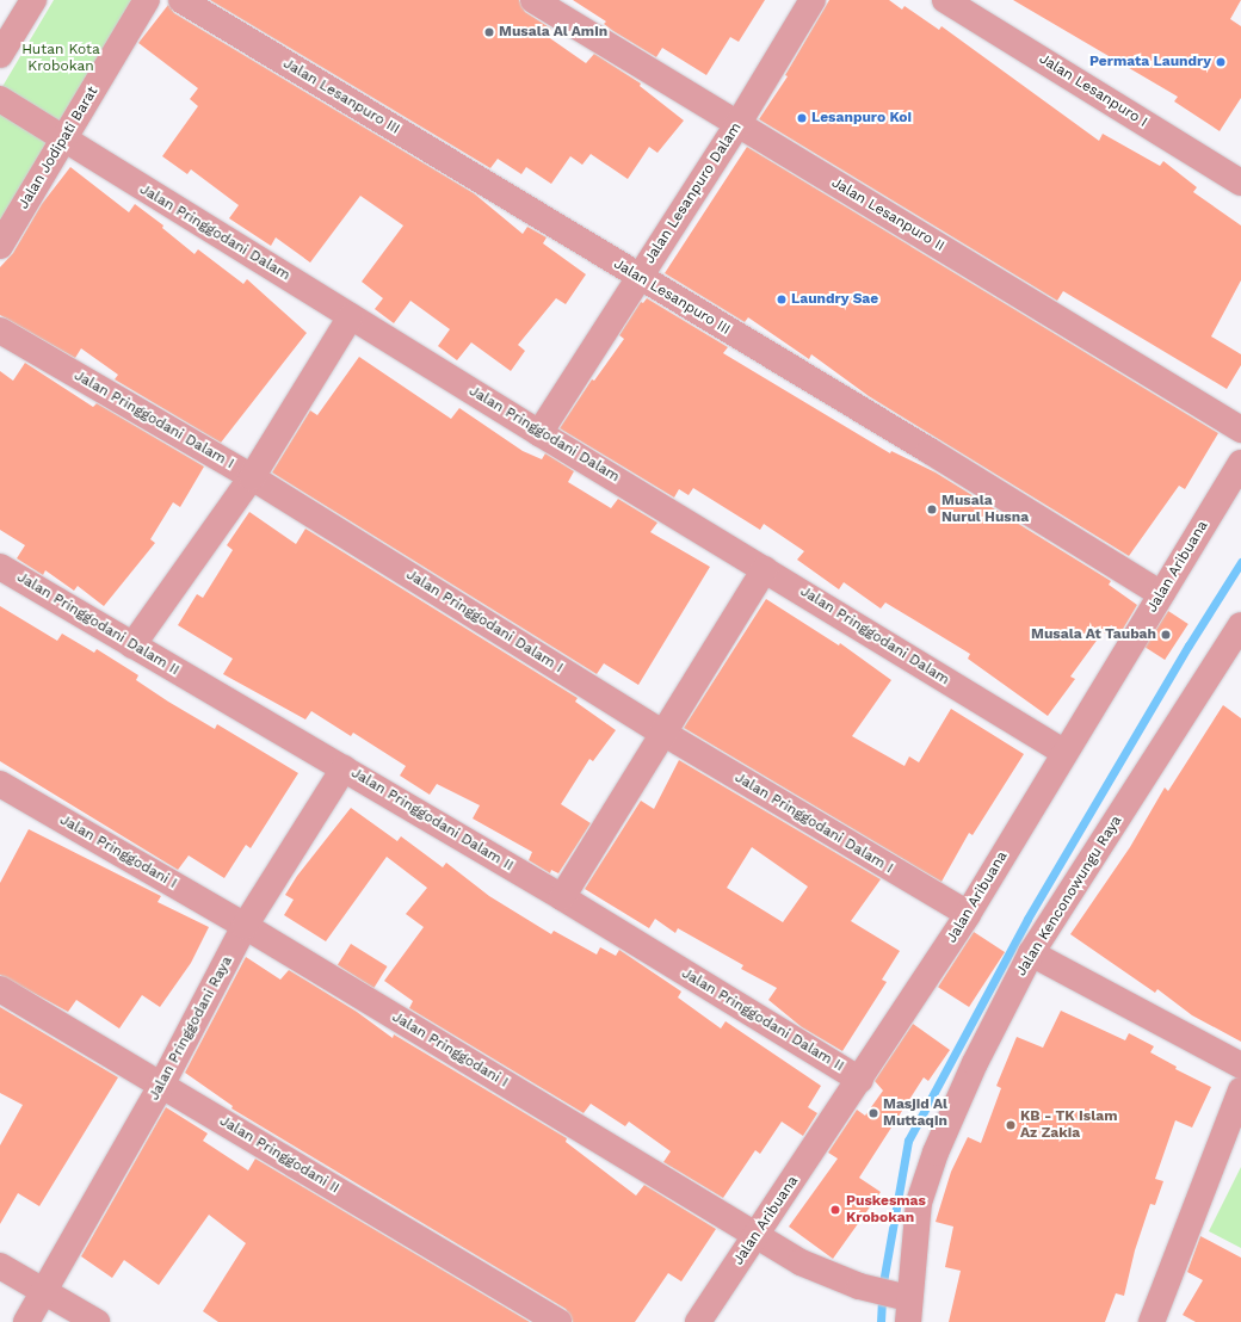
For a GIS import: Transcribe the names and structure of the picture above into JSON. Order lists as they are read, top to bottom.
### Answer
{
  "streets": {
    "street": [
      "Jalan Lesanpuro I",
      "Jalan Lesanpuro III",
      "Jalan Jodipati Barat",
      "Jalan Lesanpuro Dalam",
      "Jalan Lesanpuro II",
      "Jalan Pringgodani Dalam",
      "Jalan Pringgodani Dalam I",
      "Jalan Aribuana",
      "Jalan Pringgodani Dalam II",
      "Jalan Pringgodani I",
      "Jalan Kenconowungu Raya",
      "Jalan Pringgodani Raya",
      "Jalan Pringgodani II"
    ]
  },
  "crossings": [
    ["Jalan Lesanpuro III", "Jalan Lesanpuro Dalam"],
    ["Jalan Lesanpuro III", "Jalan Aribuana"],
    ["Jalan Jodipati Barat", "Jalan Pringgodani Dalam"],
    ["Jalan Lesanpuro Dalam", "Jalan Lesanpuro II"],
    ["Jalan Lesanpuro Dalam", "Jalan Pringgodani Dalam"],
    ["Jalan Pringgodani Dalam", "Jalan Aribuana"],
    ["Jalan Pringgodani Dalam I", "Jalan Aribuana"],
    ["Jalan Aribuana", "Jalan Pringgodani Dalam II"],
    ["Jalan Aribuana", "Jalan Pringgodani I"],
    ["Jalan Pringgodani Dalam II", "Jalan Pringgodani Raya"],
    ["Jalan Pringgodani I", "Jalan Kenconowungu Raya"],
    ["Jalan Pringgodani I", "Jalan Pringgodani Raya"],
    ["Jalan Pringgodani Raya", "Jalan Pringgodani II"]
  ],
  "parks": ["Hutan Kota Krobokan"],
  "places": [
    "Musala Al Amin",
    "Permata Laundry",
    "Lesanpuro Koi",
    "Laundry Sae",
    "Musala Nurul Husna",
    "Musala At Taubah",
    "Masjid Al Muttaqin",
    "KB - TK Islam Az Zakia",
    "Puskesmas Krobokan"
  ]
}
